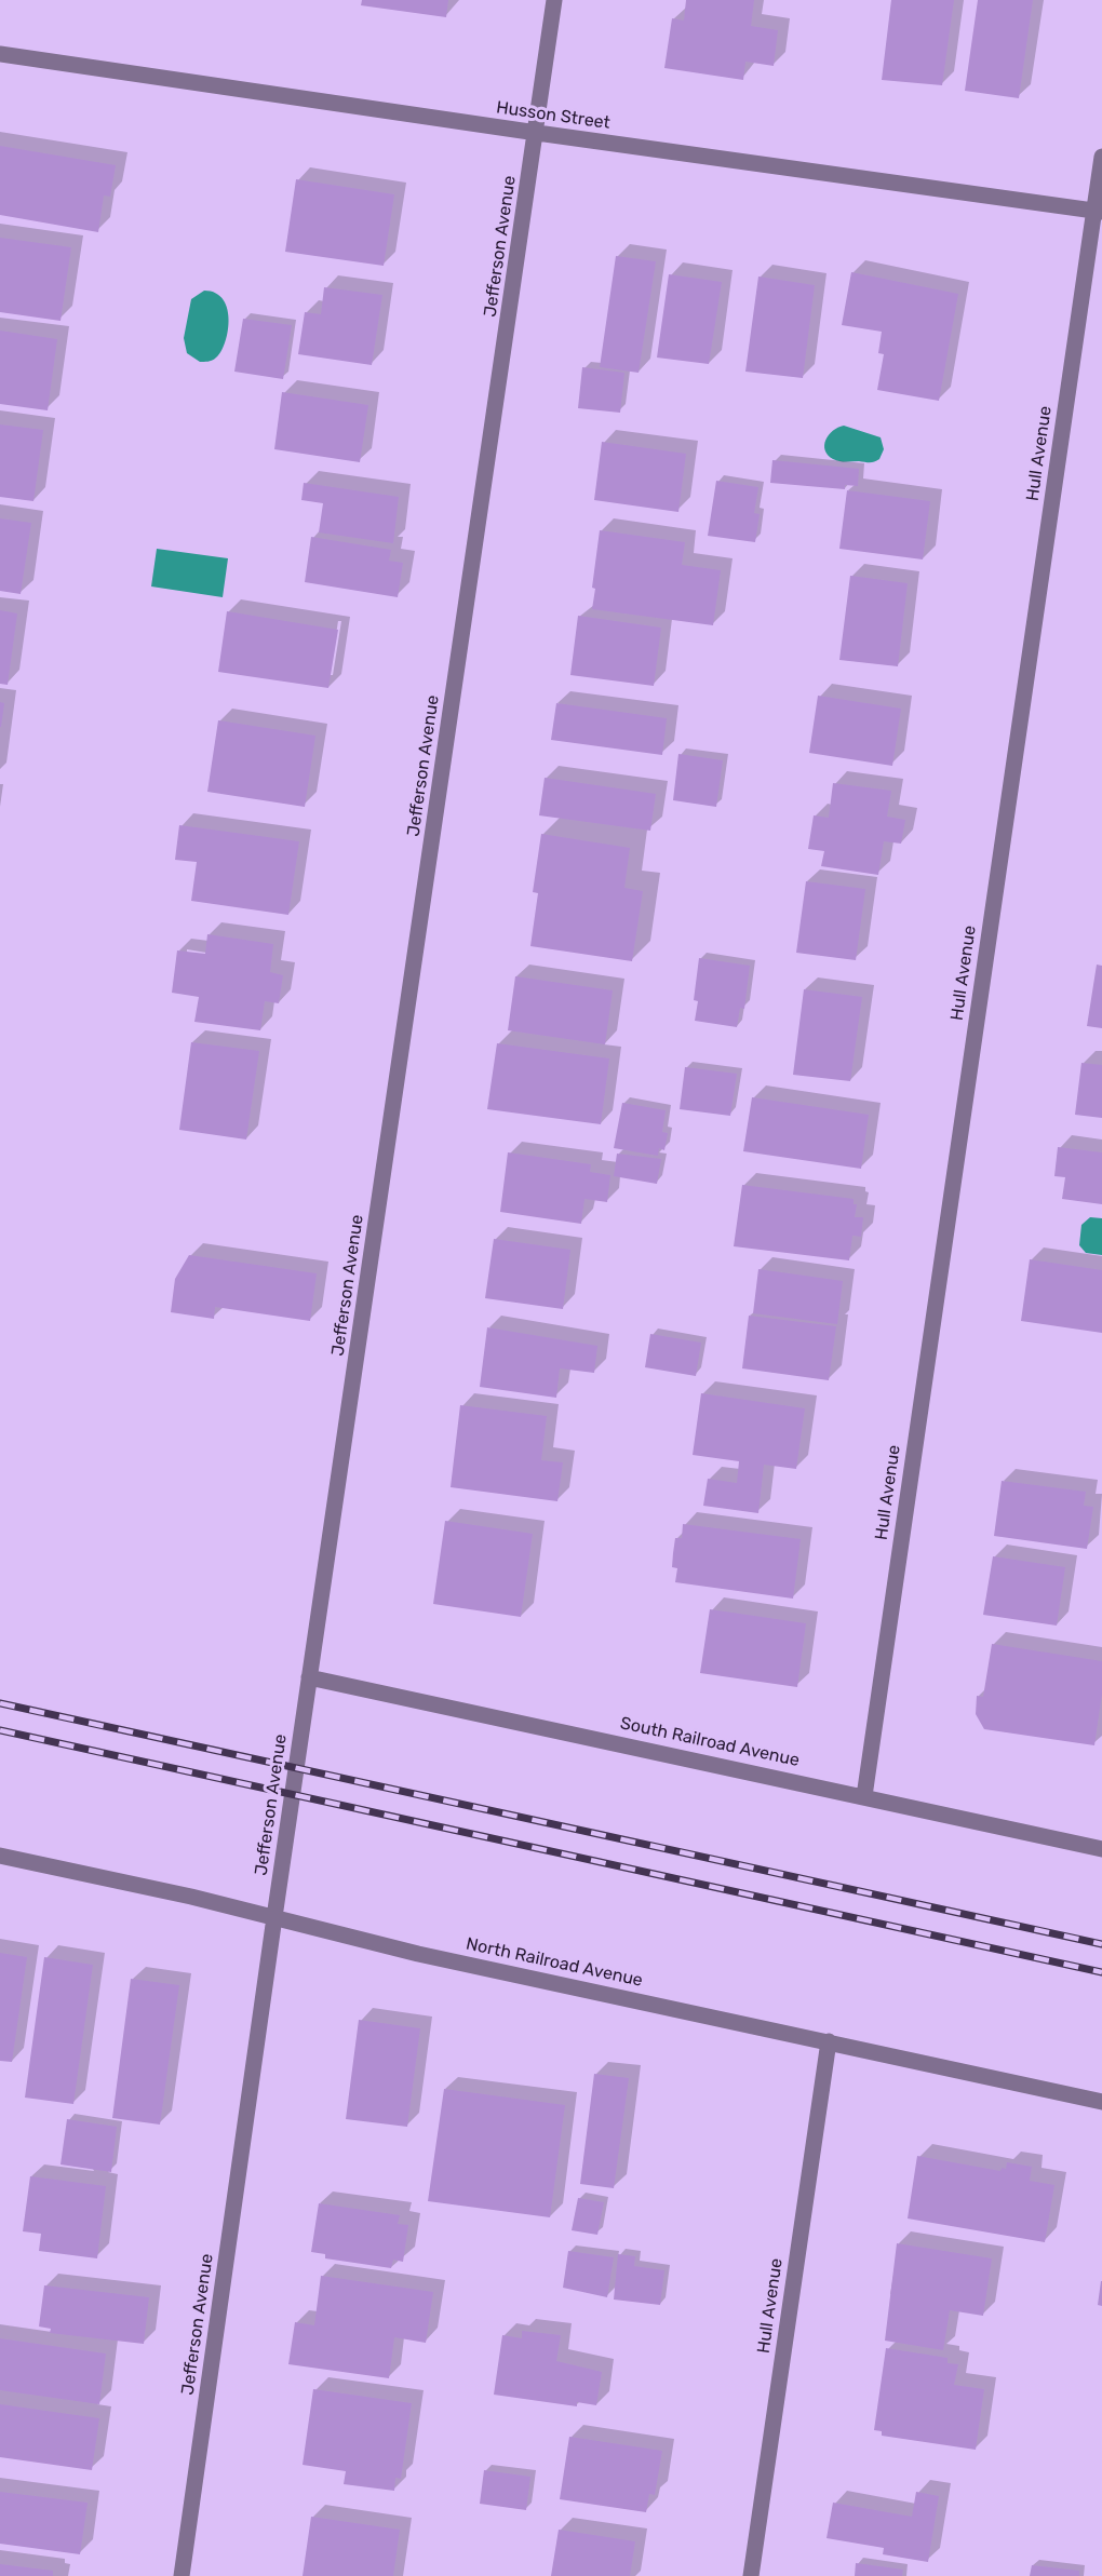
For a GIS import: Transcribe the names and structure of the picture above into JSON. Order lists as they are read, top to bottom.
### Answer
{
  "streets": {
    "street": [
      "Husson Street",
      "Jefferson Avenue",
      "Hull Avenue",
      "South Railroad Avenue",
      "North Railroad Avenue"
    ]
  },
  "crossings": [
    ["Husson Street", "Jefferson Avenue"],
    ["Husson Street", "Hull Avenue"],
    ["Jefferson Avenue", "South Railroad Avenue"],
    ["Jefferson Avenue", "North Railroad Avenue"],
    ["Hull Avenue", "South Railroad Avenue"],
    ["Hull Avenue", "North Railroad Avenue"]
  ]
}
